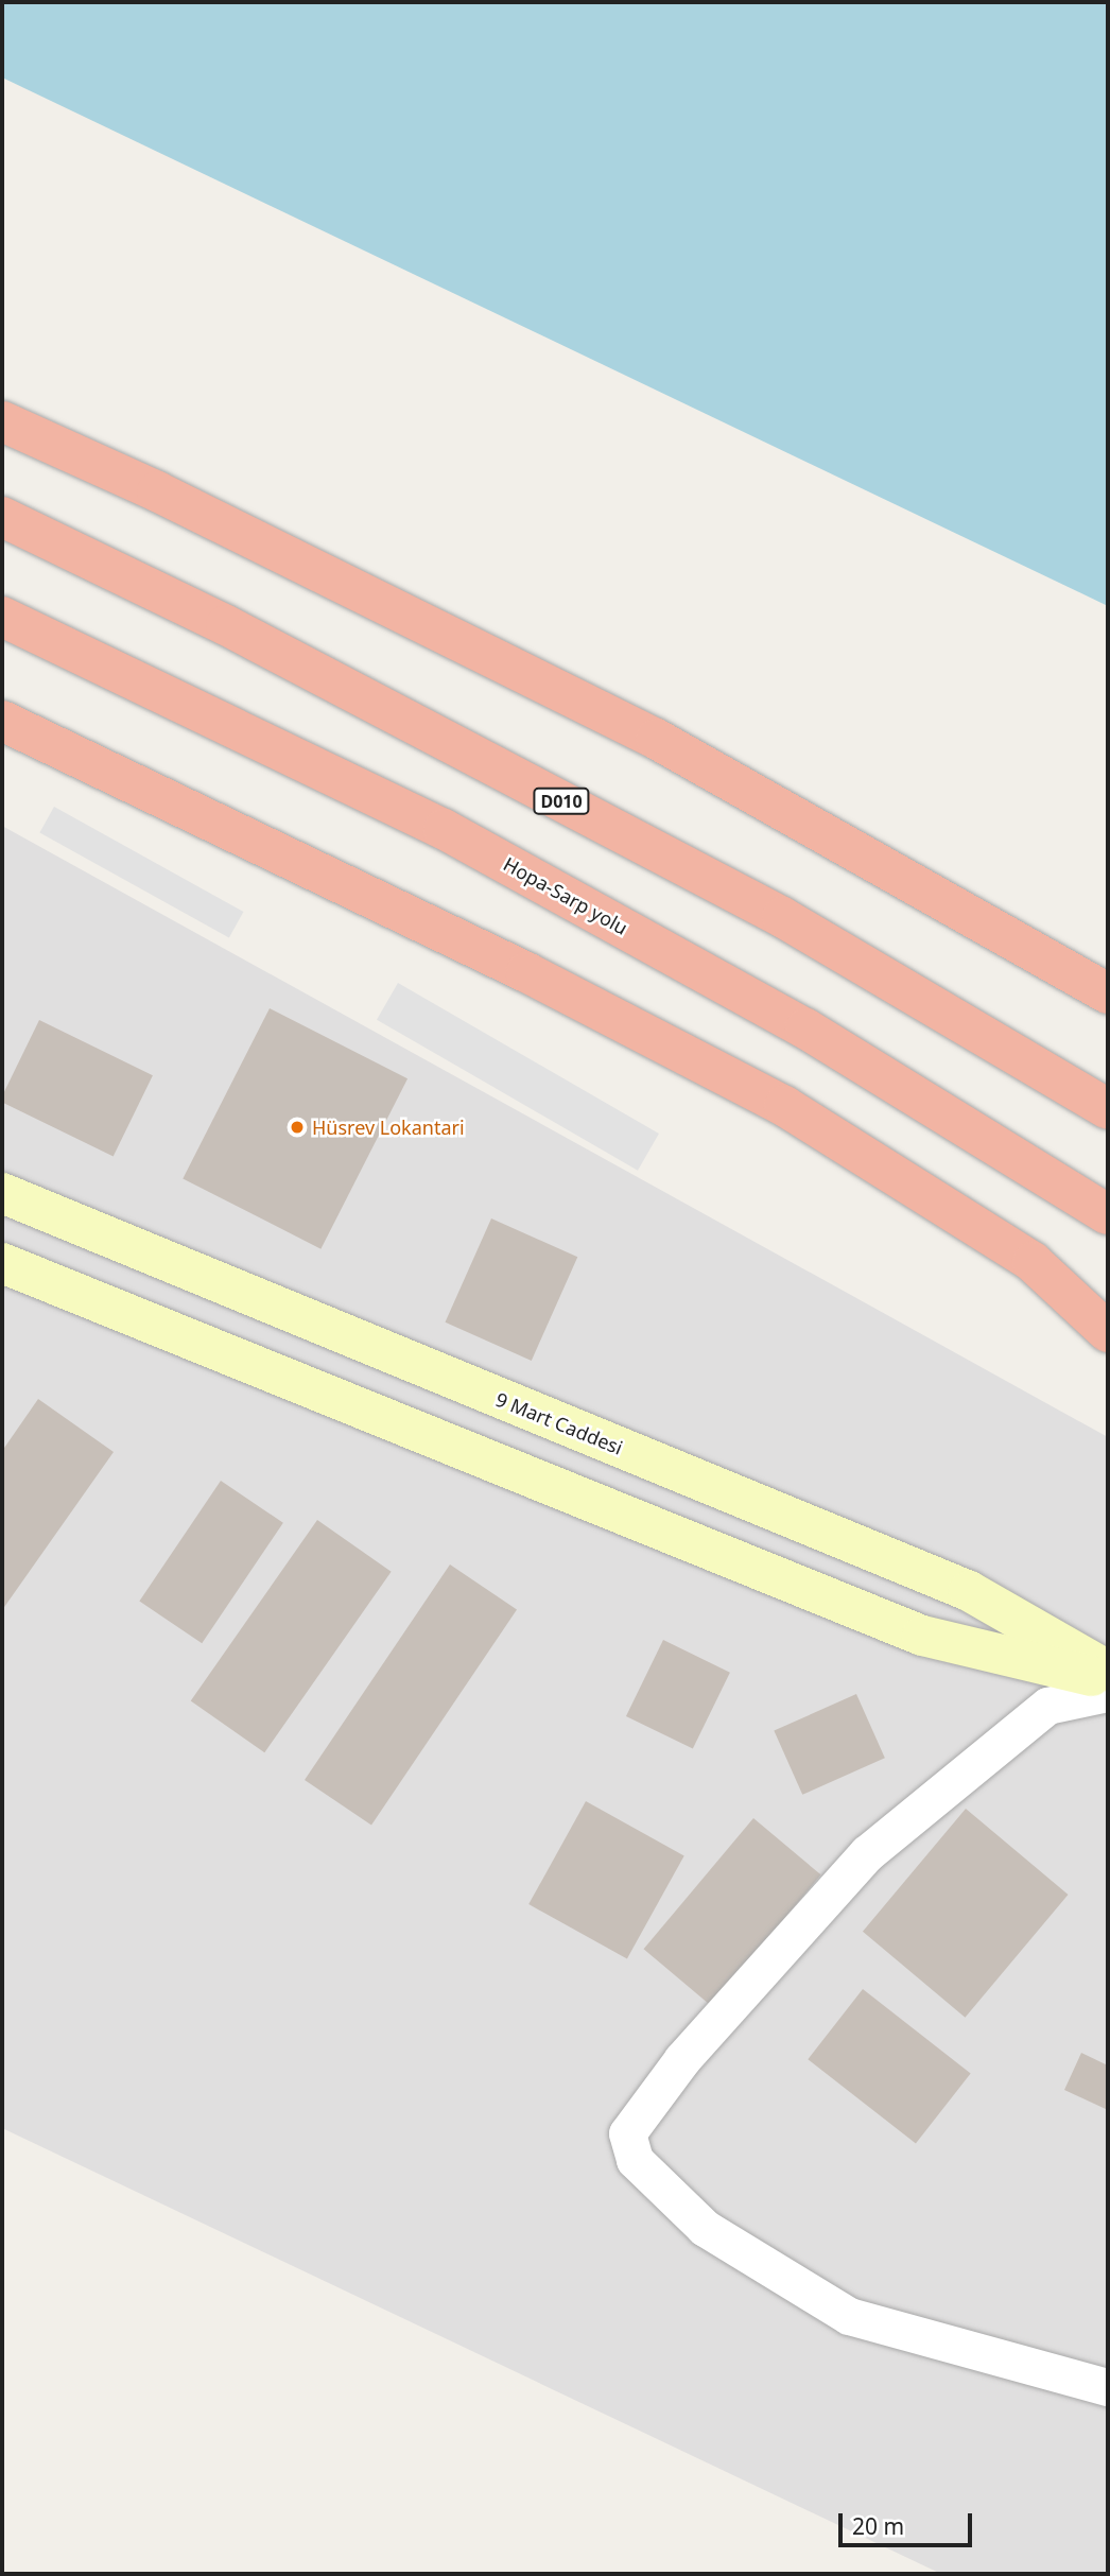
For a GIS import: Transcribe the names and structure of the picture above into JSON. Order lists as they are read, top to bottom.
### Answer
{
  "streets": {
    "highway": ["D010", "Hopa-Sarp yolu"],
    "main road": ["9 Mart Caddesi"]
  },
  "places": ["Hüsrev Lokantari"],
  "scale_bar": "20 m"
}
